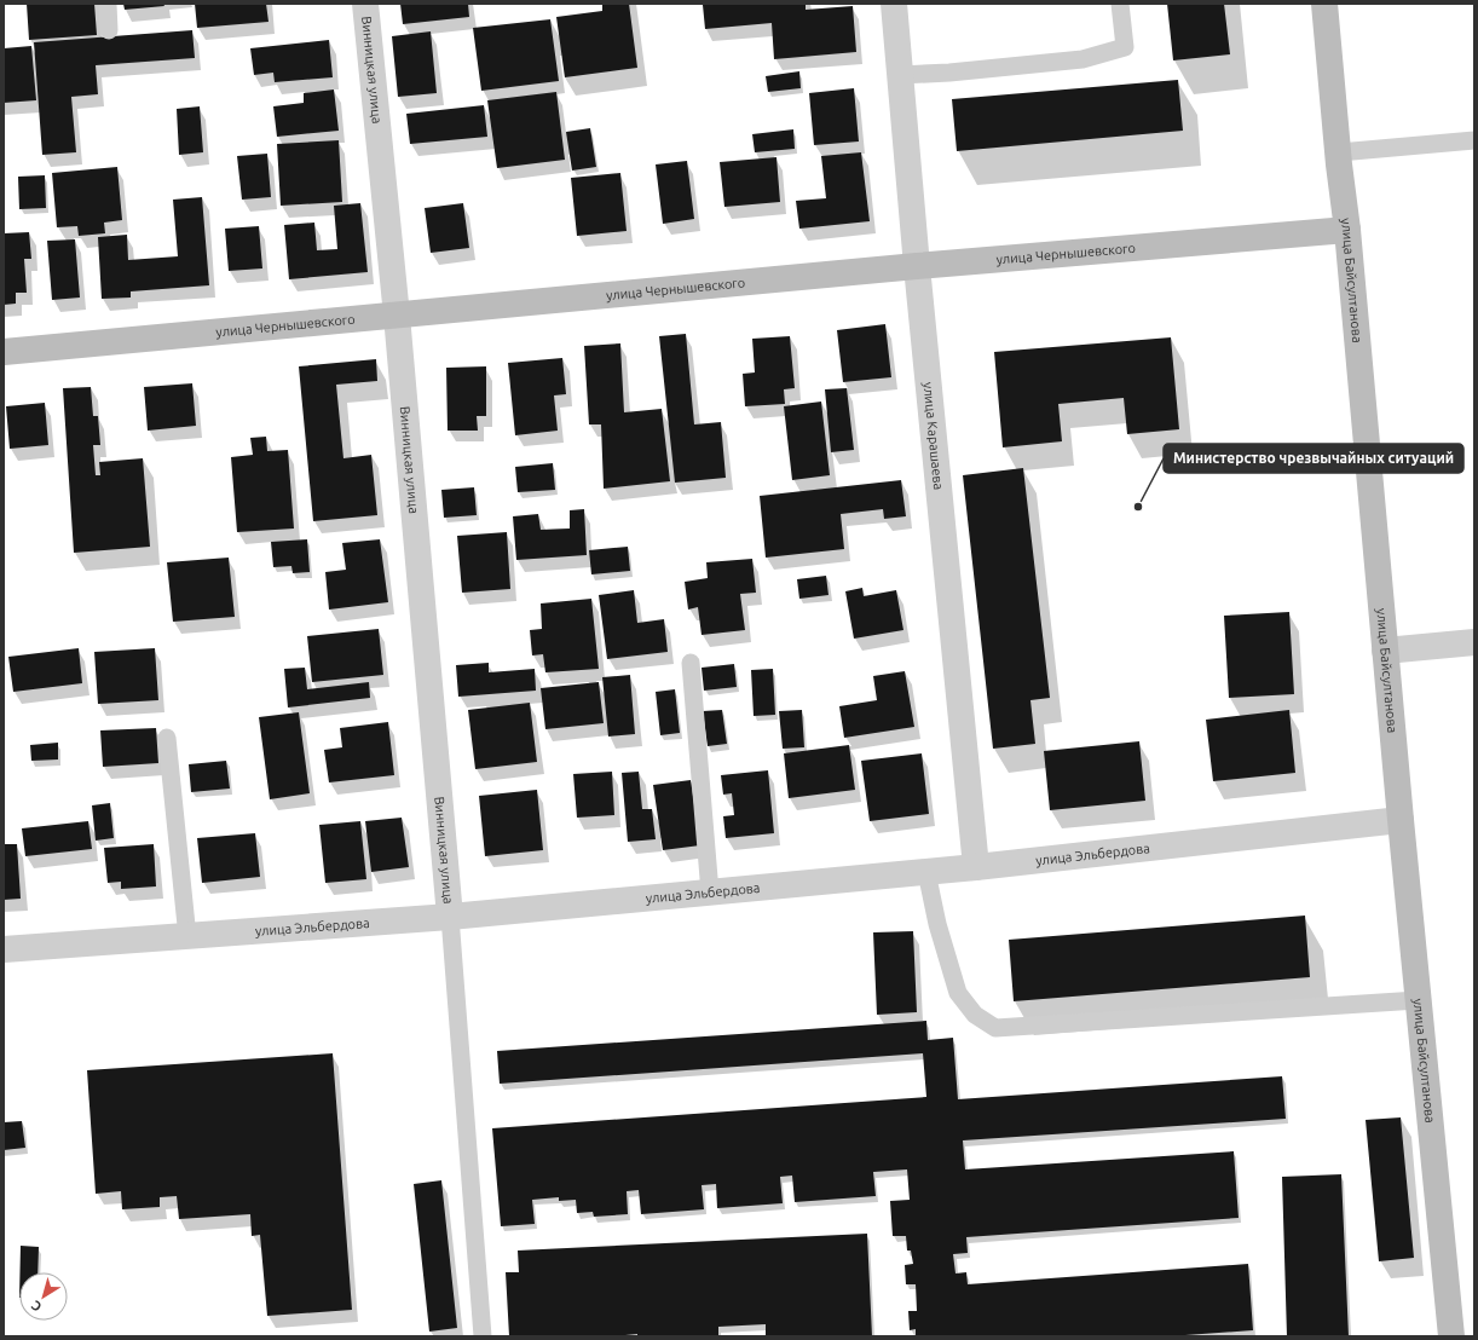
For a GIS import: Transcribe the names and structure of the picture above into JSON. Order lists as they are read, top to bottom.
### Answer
{
  "streets": {
    "street": [
      "Винницкая улица",
      "улица Чернышевского",
      "улица Байсултанова",
      "улица Карашаева",
      "улица Эльбердова"
    ]
  },
  "crossings": [
    ["Винницкая улица", "улица Чернышевского"],
    ["Винницкая улица", "улица Эльбердова"],
    ["улица Чернышевского", "улица Байсултанова"],
    ["улица Чернышевского", "улица Карашаева"],
    ["улица Байсултанова", "улица Эльбердова"],
    ["улица Карашаева", "улица Эльбердова"]
  ],
  "places": ["Министерство чрезвычайных ситуаций"],
  "north": "bottom left"
}
